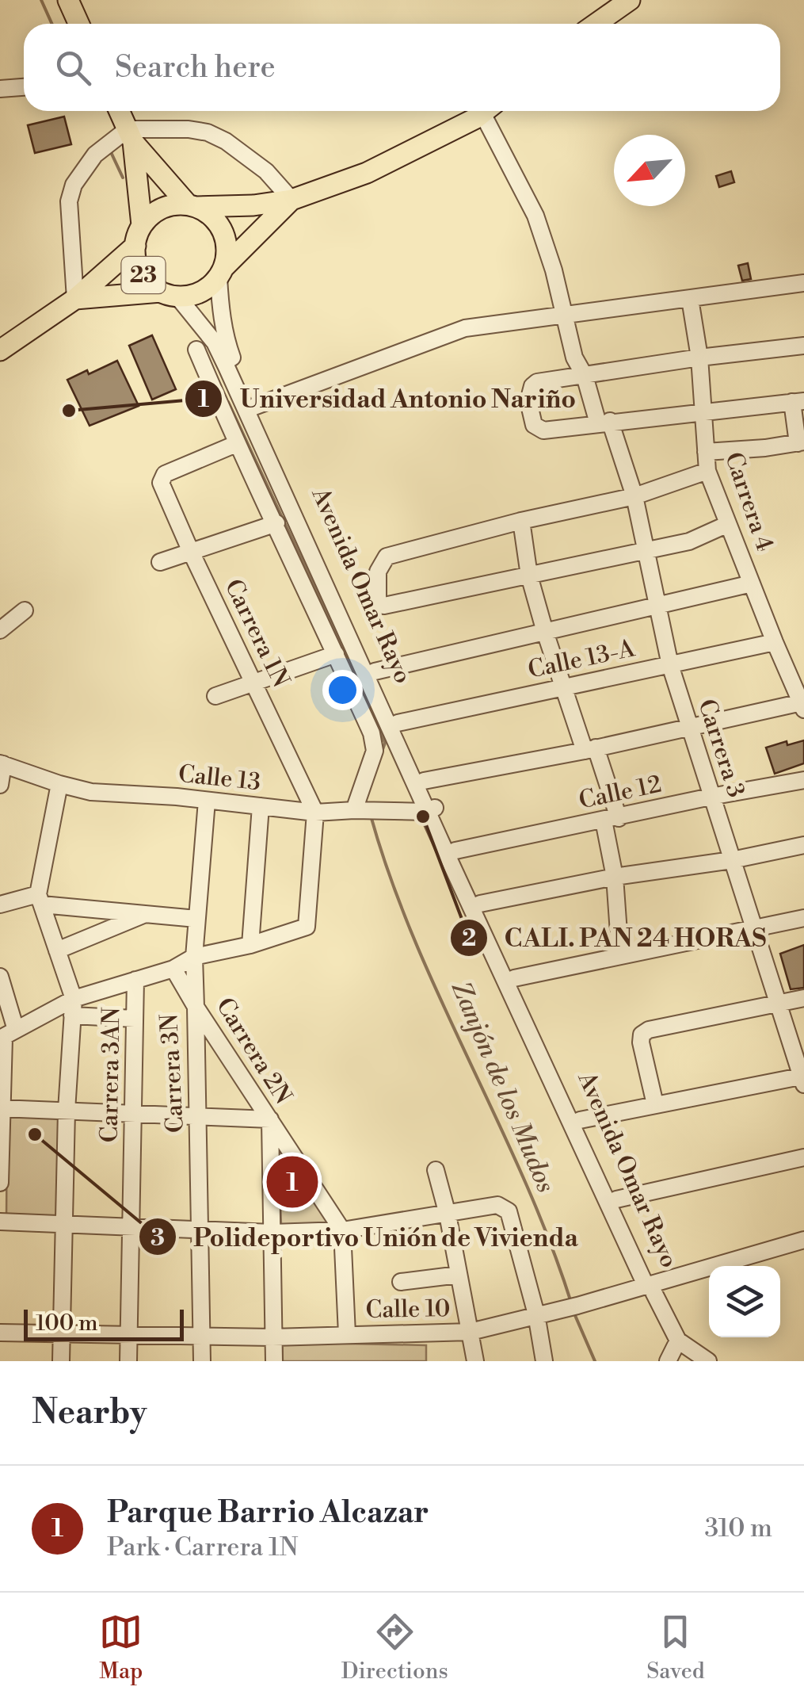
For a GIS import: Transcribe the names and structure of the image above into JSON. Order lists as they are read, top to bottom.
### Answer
{
  "streets": {
    "main road": ["23"],
    "street": [
      "Carrera 4",
      "Avenida Omar Rayo",
      "Carrera 1N",
      "Calle 13-A",
      "Carrera 3",
      "Calle 13",
      "Calle 12",
      "Carrera 2N",
      "Carrera 3N",
      "Carrera 3AN",
      "Calle 10"
    ]
  },
  "crossings": [
    ["23", "Avenida Omar Rayo"],
    ["Carrera 4", "Calle 13-A"],
    ["Avenida Omar Rayo", "Calle 13-A"],
    ["Avenida Omar Rayo", "Calle 13"],
    ["Avenida Omar Rayo", "Calle 12"],
    ["Avenida Omar Rayo", "Calle 10"],
    ["Carrera 1N", "Calle 13"],
    ["Calle 13-A", "Carrera 3"],
    ["Carrera 3", "Calle 12"],
    ["Carrera 2N", "Carrera 3N"],
    ["Carrera 2N", "Calle 10"],
    ["Carrera 3N", "Calle 10"],
    ["Carrera 3AN", "Calle 10"]
  ],
  "water": ["Zanjón de los Mudos"],
  "places": ["Universidad Antonio Nariño", "CALI. PAN 24 HORAS", "Polideportivo Unión de Vivienda"],
  "scale_bar": "100 m",
  "north": "bottom left",
  "page": {
    "search": "Search here",
    "pins": "1",
    "scale": "100 m",
    "heading": "Nearby",
    "list": [
      {
        "mark": "1",
        "name": "Parque Barrio Alcazar",
        "note": "Park · Carrera 1N",
        "value": "310 m"
      }
    ],
    "nav": ["Map", "Directions", "Saved"]
  }
}
